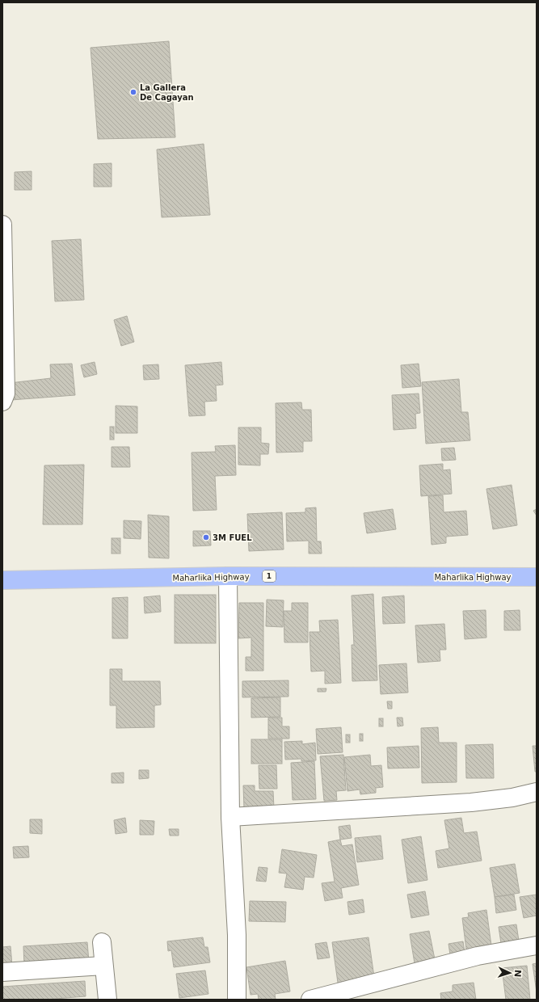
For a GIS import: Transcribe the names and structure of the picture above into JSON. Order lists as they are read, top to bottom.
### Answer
{
  "streets": {
    "highway": ["1", "Maharlika Highway"]
  },
  "places": ["La Gallera De Cagayan", "3M FUEL"],
  "north": "right"
}
